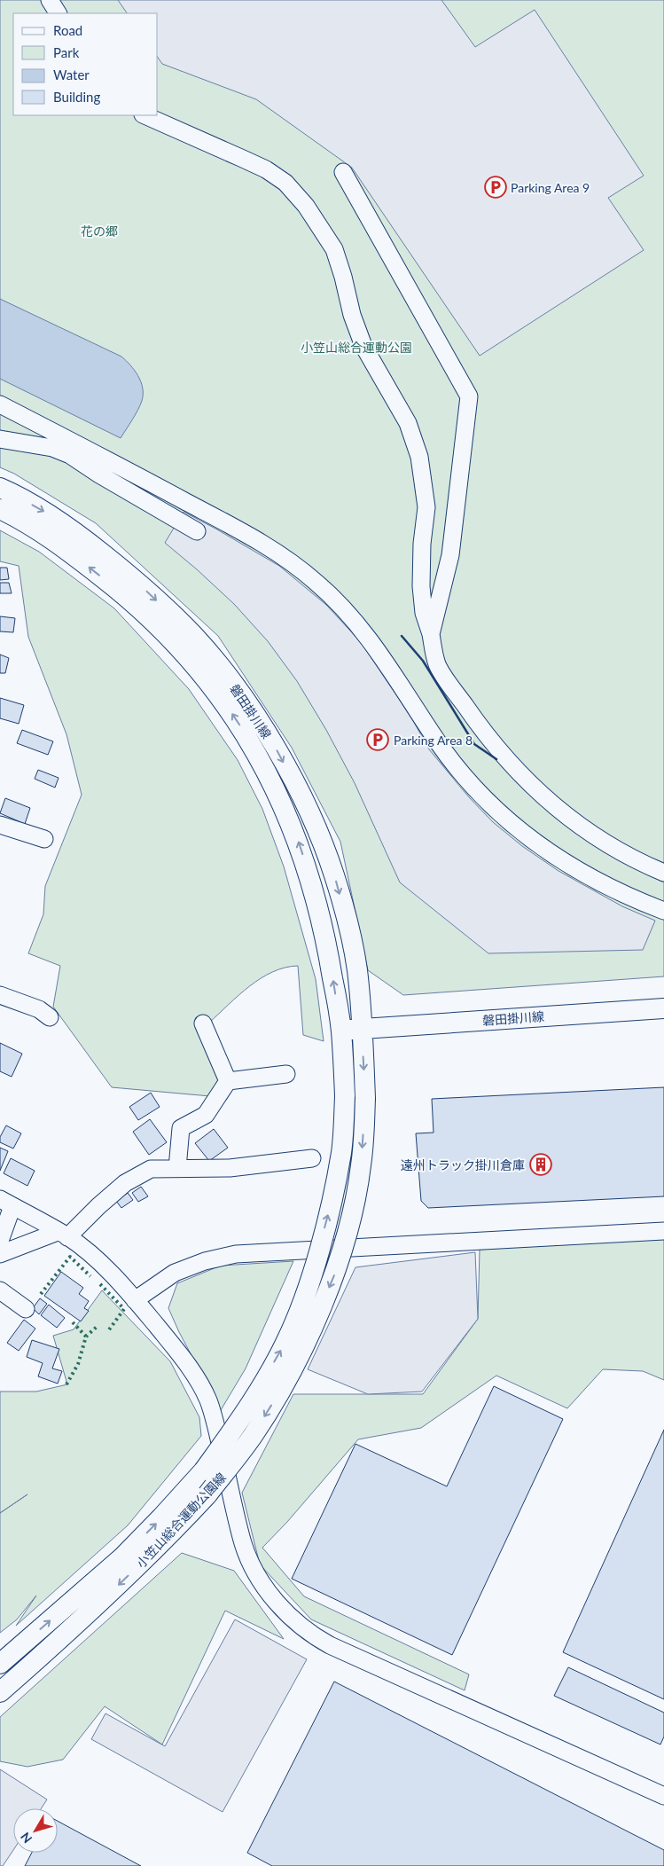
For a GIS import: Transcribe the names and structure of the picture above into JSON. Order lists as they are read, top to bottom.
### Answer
{
  "streets": {
    "main road": ["磐田掛川線", "小笠山総合運動公園線"]
  },
  "crossings": [
    ["磐田掛川線", "小笠山総合運動公園線"]
  ],
  "parks": ["花の郷", "小笠山総合運動公園"],
  "places": {
    "parking": ["Parking Area 9", "Parking Area 8"],
    "building": ["遠州トラック掛川倉庫"]
  },
  "legend": [
    "Road",
    "Park",
    "Water",
    "Building"
  ],
  "north": "bottom left"
}
